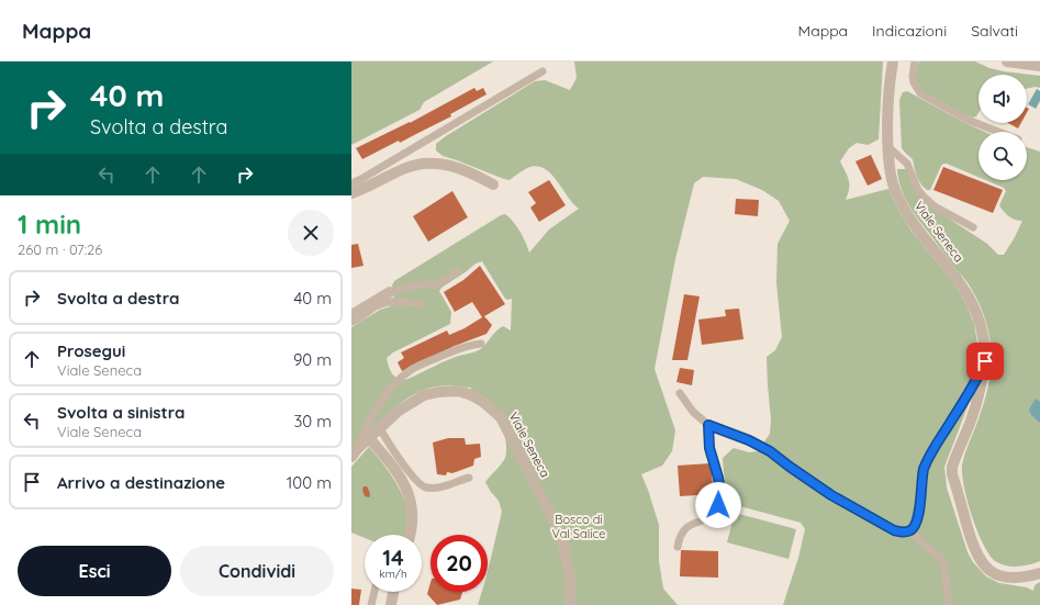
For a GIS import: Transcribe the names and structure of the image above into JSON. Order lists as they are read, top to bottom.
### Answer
{
  "streets": {
    "street": ["Viale Seneca"]
  },
  "parks": ["Bosco di Val Salice"],
  "page": {
    "header": "Mappa",
    "nav": ["Mappa", "Indicazioni", "Salvati"],
    "turn": ["40 m", "Svolta a destra"],
    "heading": ["1 min", "260 m · 07:26"],
    "list": [
      {
        "name": "Svolta a destra",
        "value": "40 m"
      },
      {
        "name": "Prosegui",
        "note": "Viale Seneca",
        "value": "90 m"
      },
      {
        "name": "Svolta a sinistra",
        "note": "Viale Seneca",
        "value": "30 m"
      },
      {
        "name": "Arrivo a destinazione",
        "value": "100 m"
      }
    ],
    "speed": "14 km/h",
    "limit": "20",
    "buttons": ["Esci", "Condividi"]
  }
}
